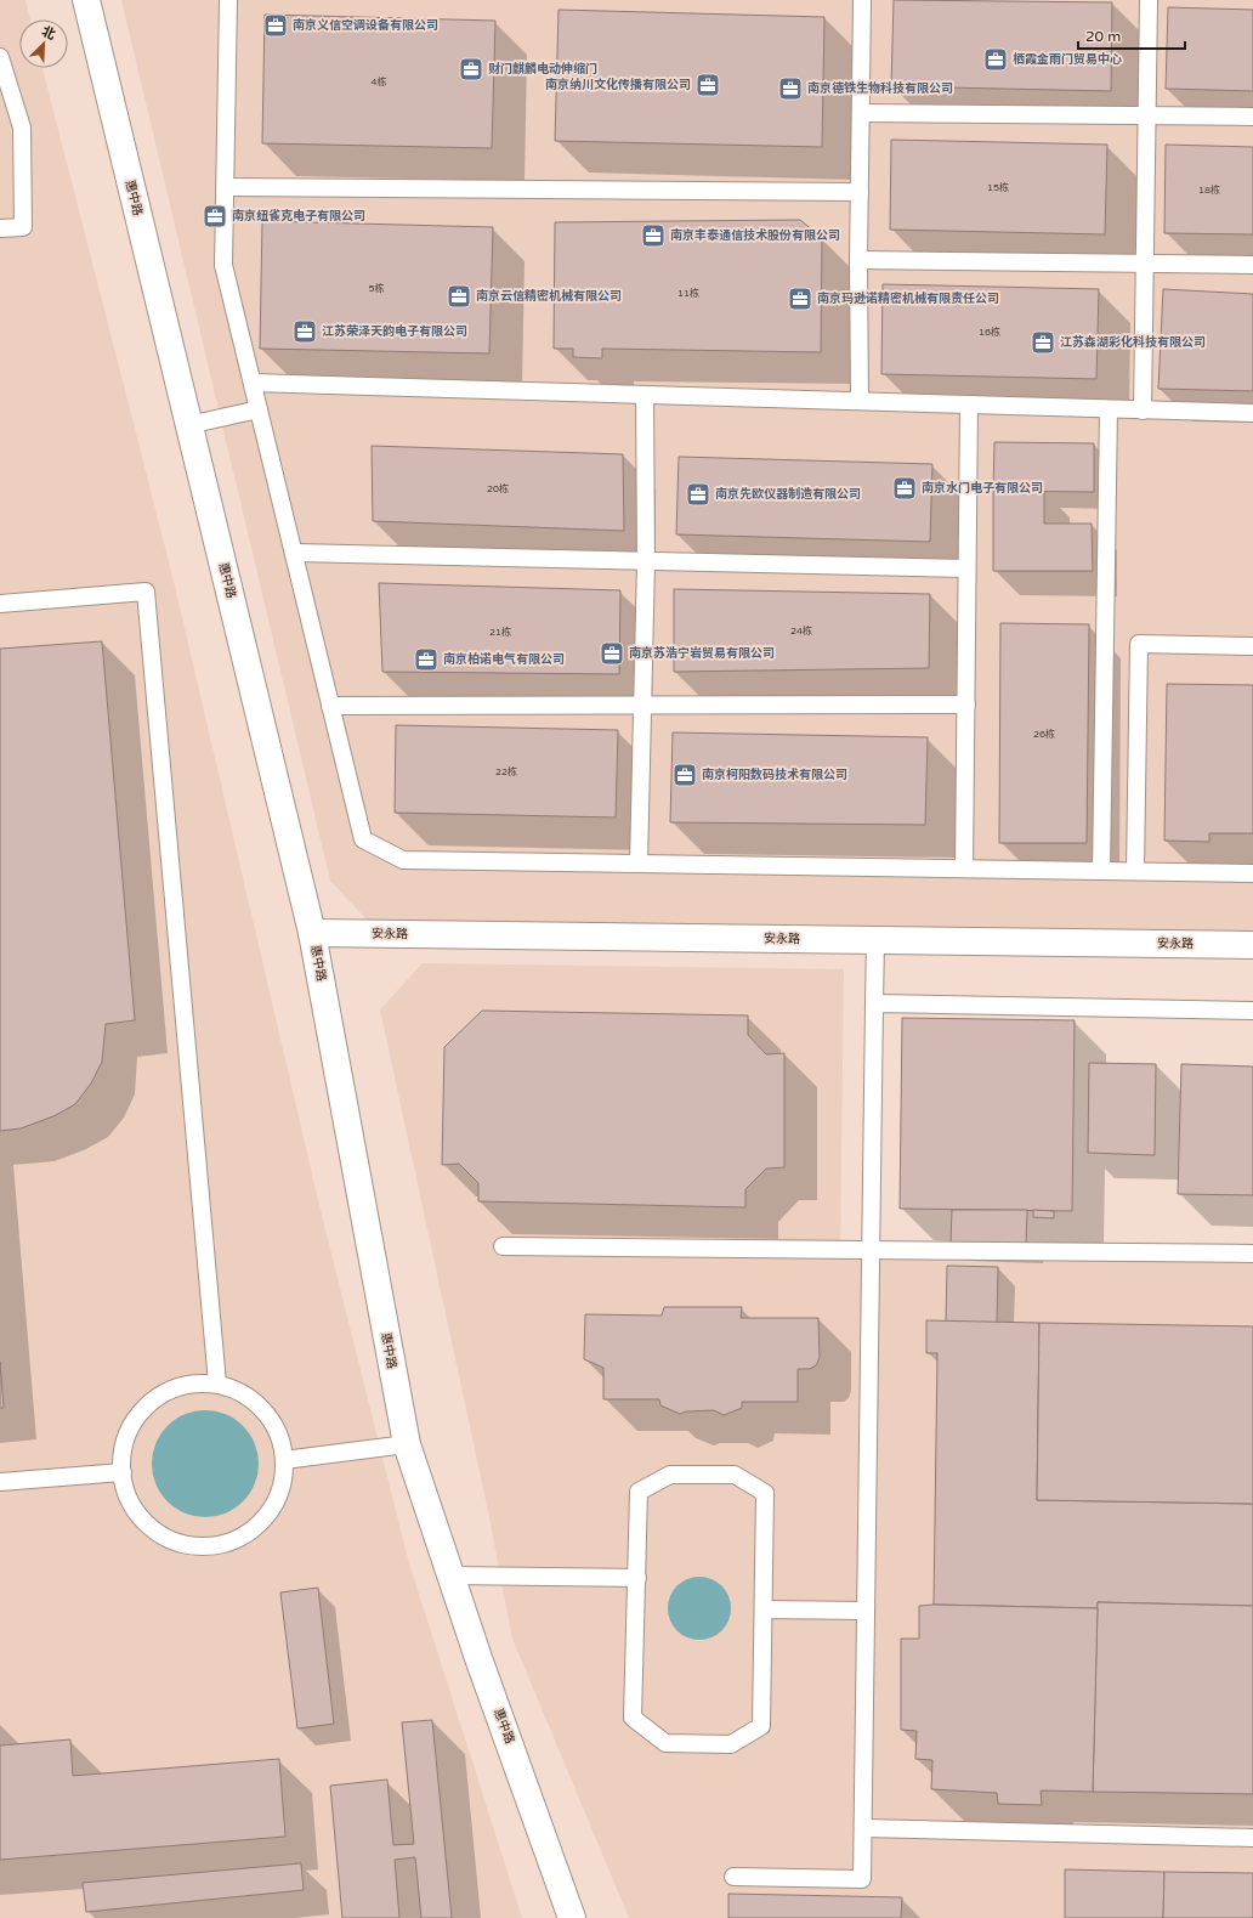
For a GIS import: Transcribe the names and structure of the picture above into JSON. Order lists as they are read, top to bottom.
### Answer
{
  "streets": {
    "street": ["惠中路", "安永路"]
  },
  "crossings": [
    ["惠中路", "安永路"]
  ],
  "places": {
    "office": [
      "南京义信空调设备有限公司",
      "栖霞金雨门贸易中心",
      "财门麒麟电动伸缩门",
      "南京纳川文化传播有限公司",
      "南京德铁生物科技有限公司",
      "南京纽雀克电子有限公司",
      "南京丰泰通信技术股份有限公司",
      "南京云信精密机械有限公司",
      "南京玛逊诺精密机械有限责任公司",
      "江苏荣泽天韵电子有限公司",
      "江苏森湖彩化科技有限公司",
      "南京水门电子有限公司",
      "南京先欧仪器制造有限公司",
      "南京苏浩宁岩贸易有限公司",
      "南京柏诺电气有限公司",
      "南京柯阳数码技术有限公司"
    ]
  },
  "house_numbers": [
    "4栋",
    "15栋",
    "18栋",
    "5栋",
    "11栋",
    "16栋",
    "20栋",
    "24栋",
    "21栋",
    "26栋",
    "22栋"
  ],
  "scale_bar": "20 m",
  "north": "top right"
}
